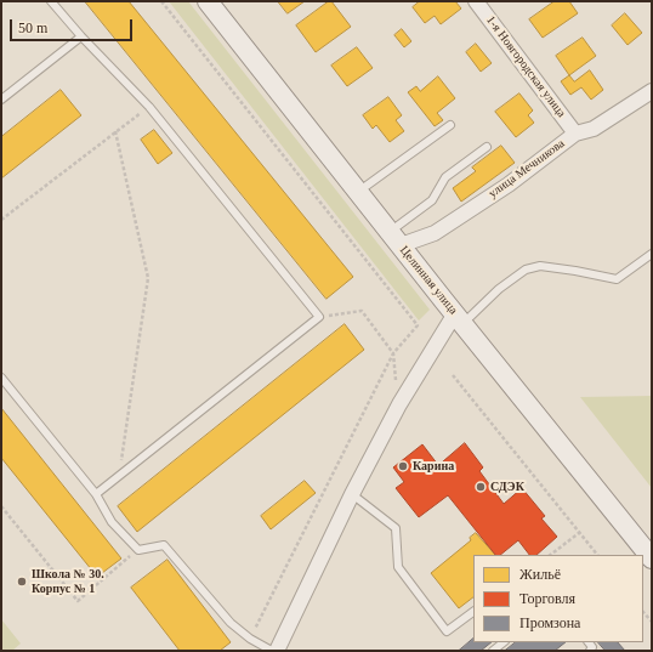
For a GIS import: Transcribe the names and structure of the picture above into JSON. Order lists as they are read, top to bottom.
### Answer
{
  "streets": {
    "main road": ["Целинная улица"],
    "street": ["1-я Новгородская улица", "улица Мечникова"]
  },
  "crossings": [
    ["1-я Новгородская улица", "улица Мечникова"],
    ["улица Мечникова", "Целинная улица"]
  ],
  "places": ["Карина", "СДЭК", "Школа № 30. Корпус № 1"],
  "legend": ["Жильё", "Торговля", "Промзона"],
  "scale_bar": "50 m"
}
